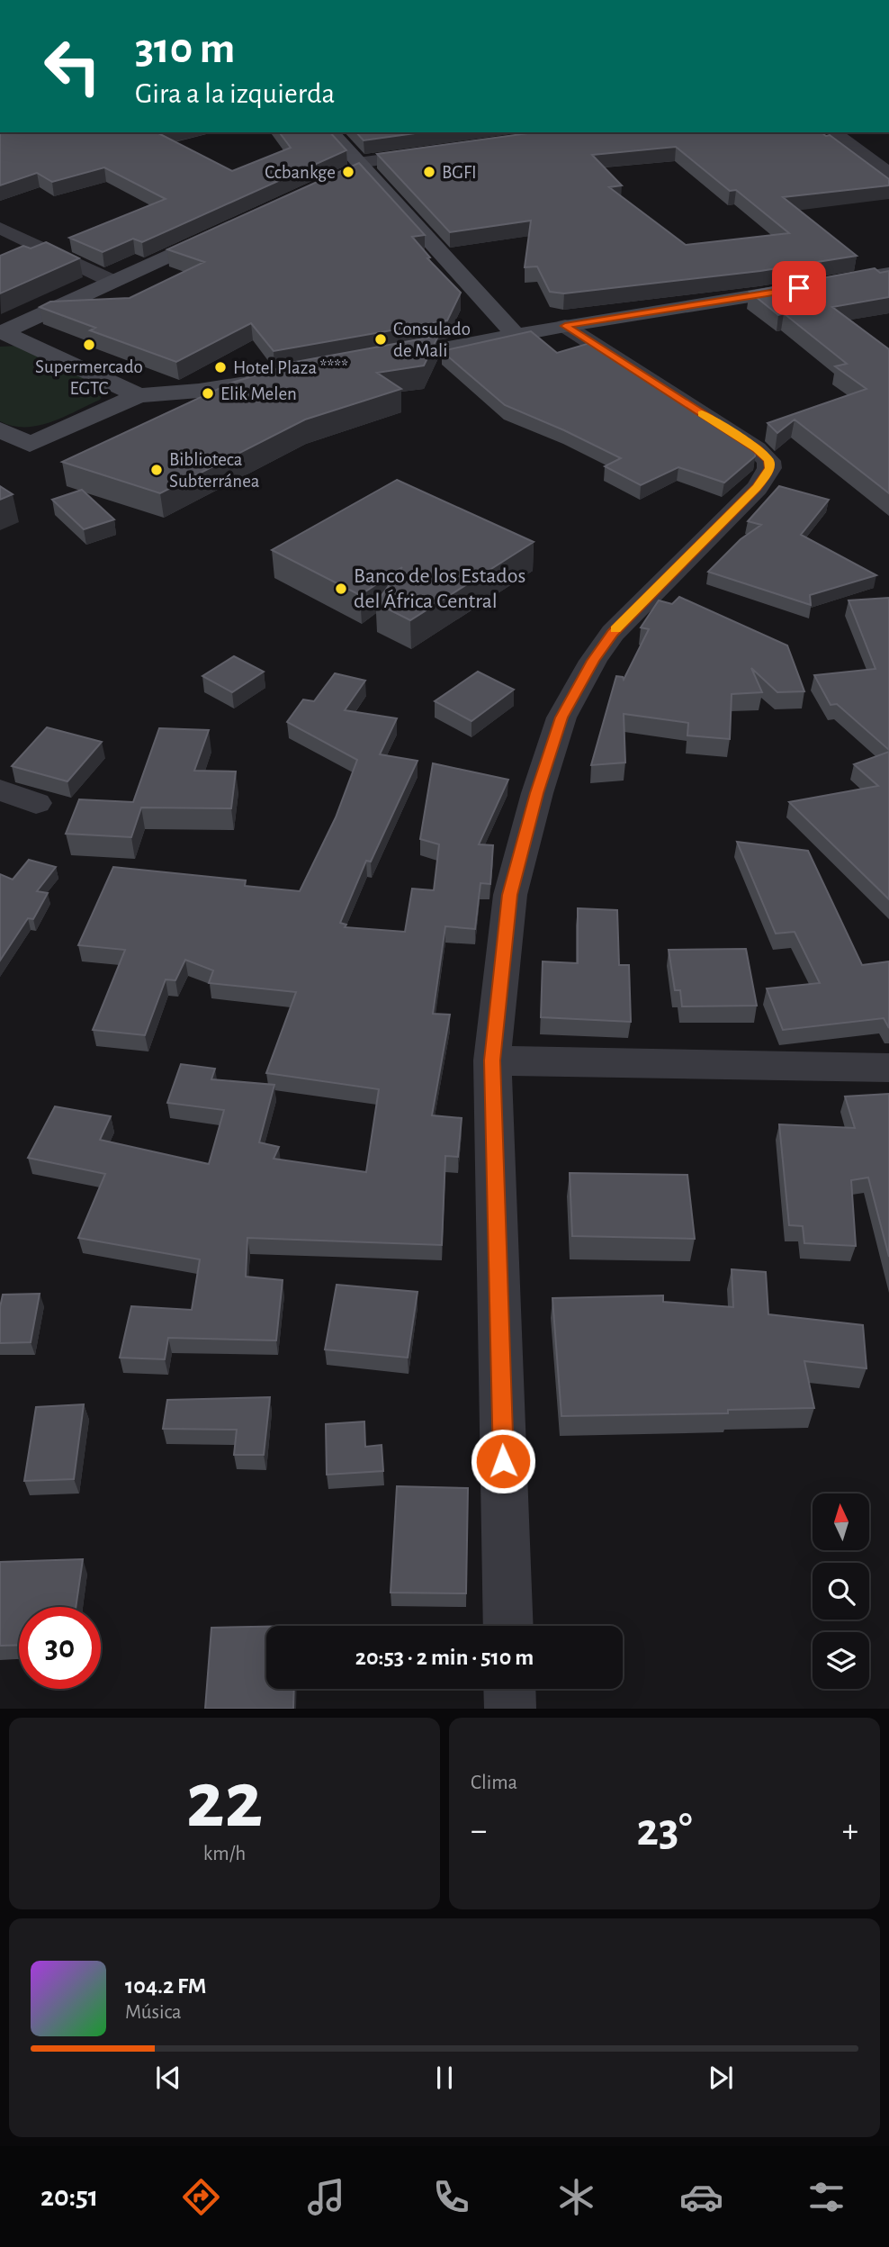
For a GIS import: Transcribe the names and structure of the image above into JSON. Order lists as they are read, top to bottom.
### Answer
{
  "places": [
    "Ccbankge",
    "BGFI",
    "Consulado de Mali",
    "Supermercado EGTC",
    "Hotel Plaza ****",
    "Elik Melen",
    "Biblioteca Subterránea",
    "Banco de los Estados del África Central"
  ],
  "north": "top",
  "page": {
    "turn": ["310 m", "Gira a la izquierda"],
    "limit": "30",
    "trip": "20:53 · 2 min · 510 m",
    "tile": [
      ["22", "km/h"],
      "Clima"
    ],
    "heat": ["−", "23°", "+"],
    "song": ["104.2 FM", "Música"],
    "tabs": "20:51"
  }
}
